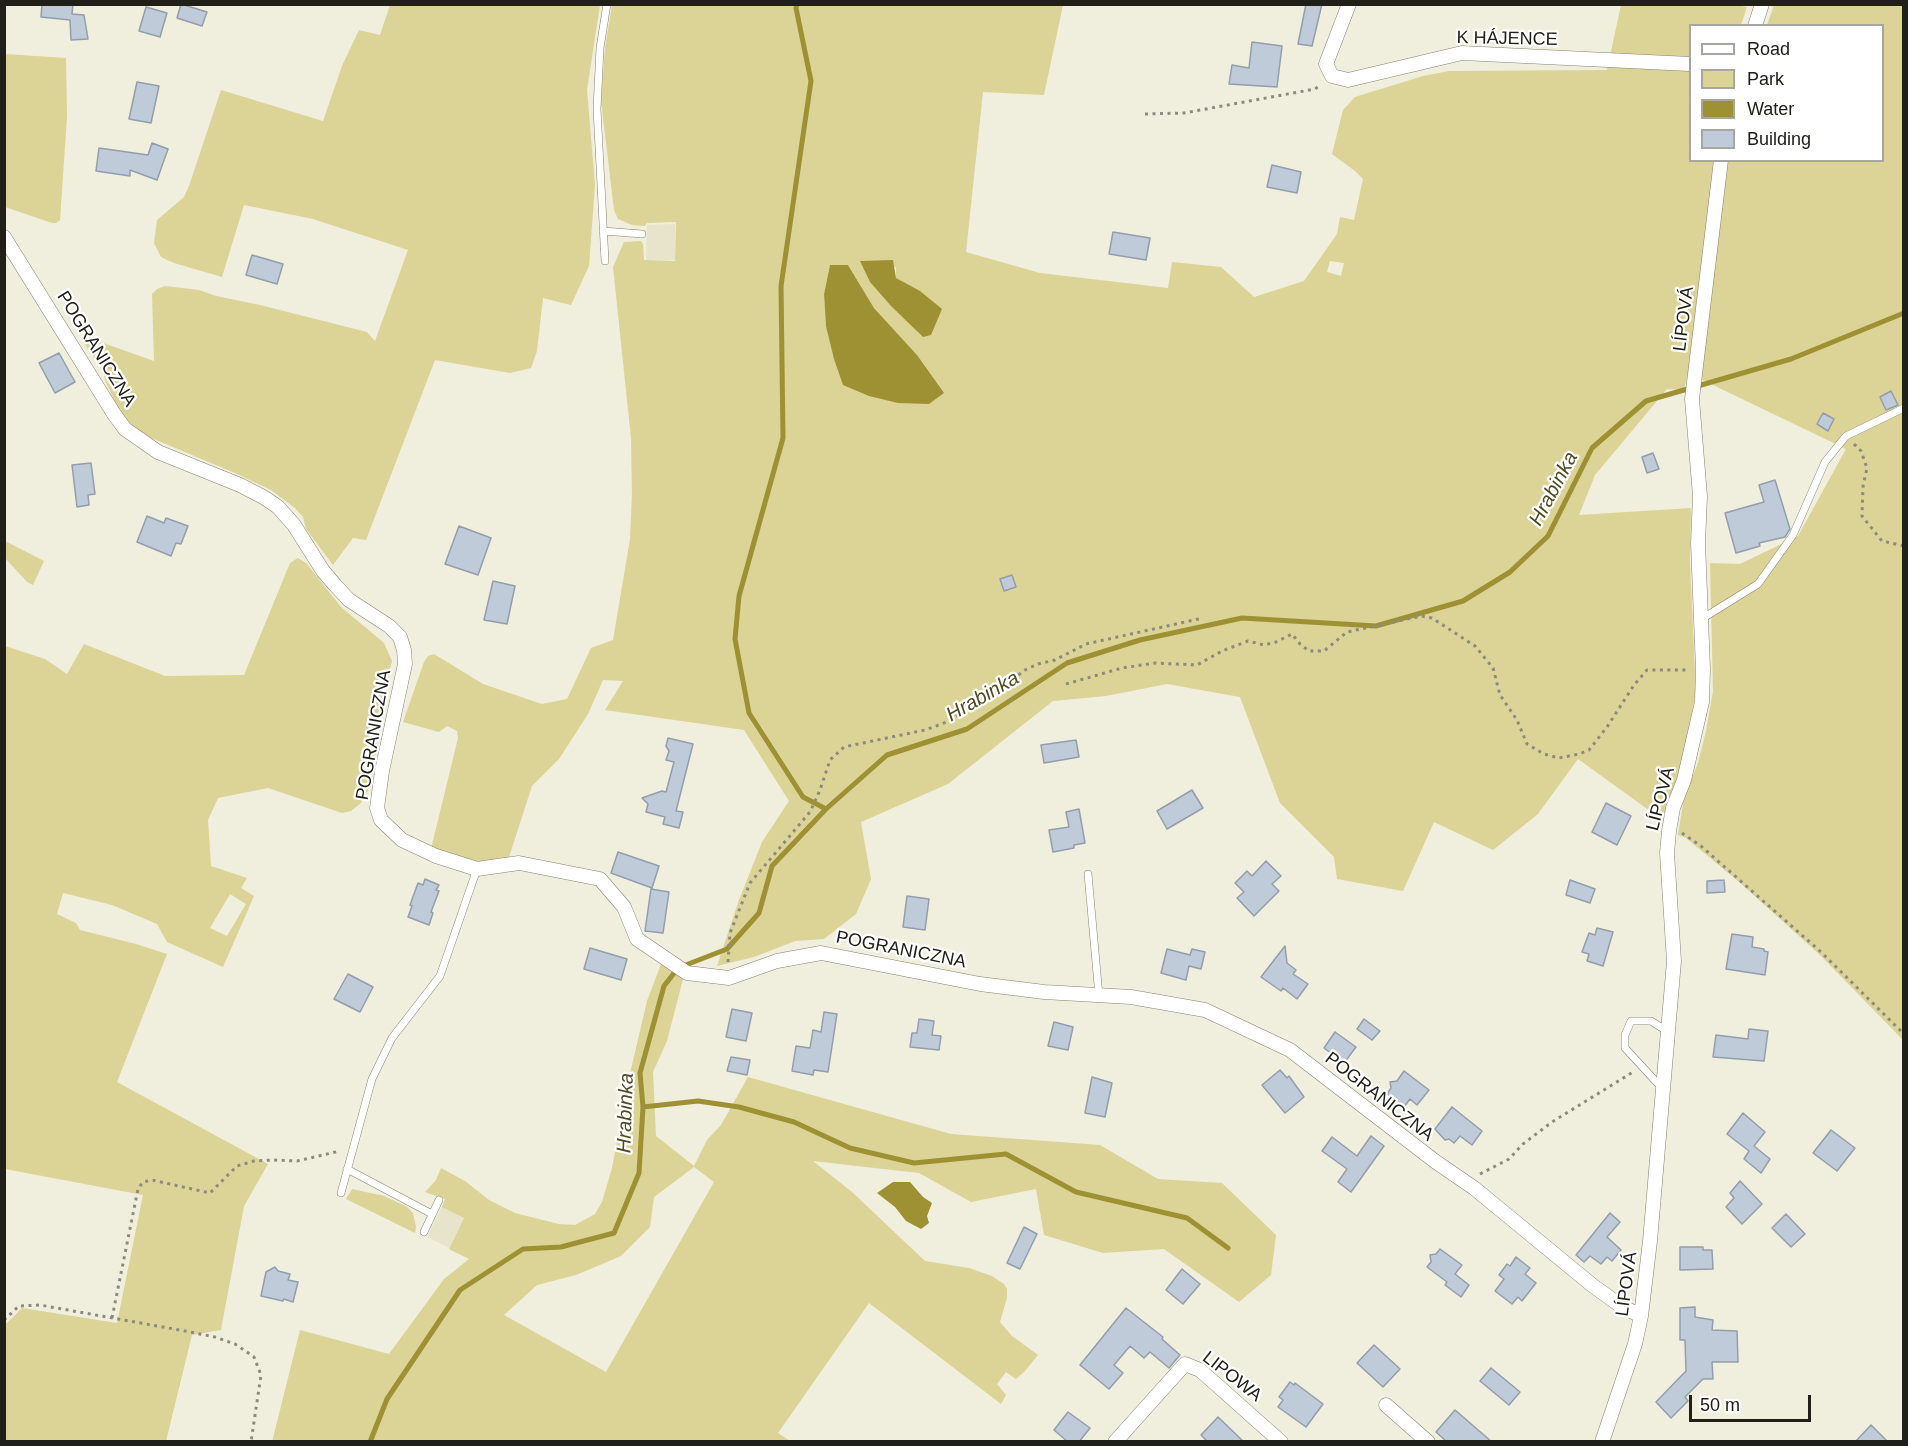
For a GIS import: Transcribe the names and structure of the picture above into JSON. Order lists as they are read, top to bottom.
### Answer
{
  "streets": {
    "street": [
      "K HÁJENCE",
      "LÍPOVÁ",
      "POGRANICZNA",
      "LIPOWA"
    ]
  },
  "crossings": [
    ["LÍPOVÁ", "POGRANICZNA"]
  ],
  "water": ["Hrabinka"],
  "legend": [
    "Road",
    "Park",
    "Water",
    "Building"
  ],
  "scale_bar": "50 m"
}
